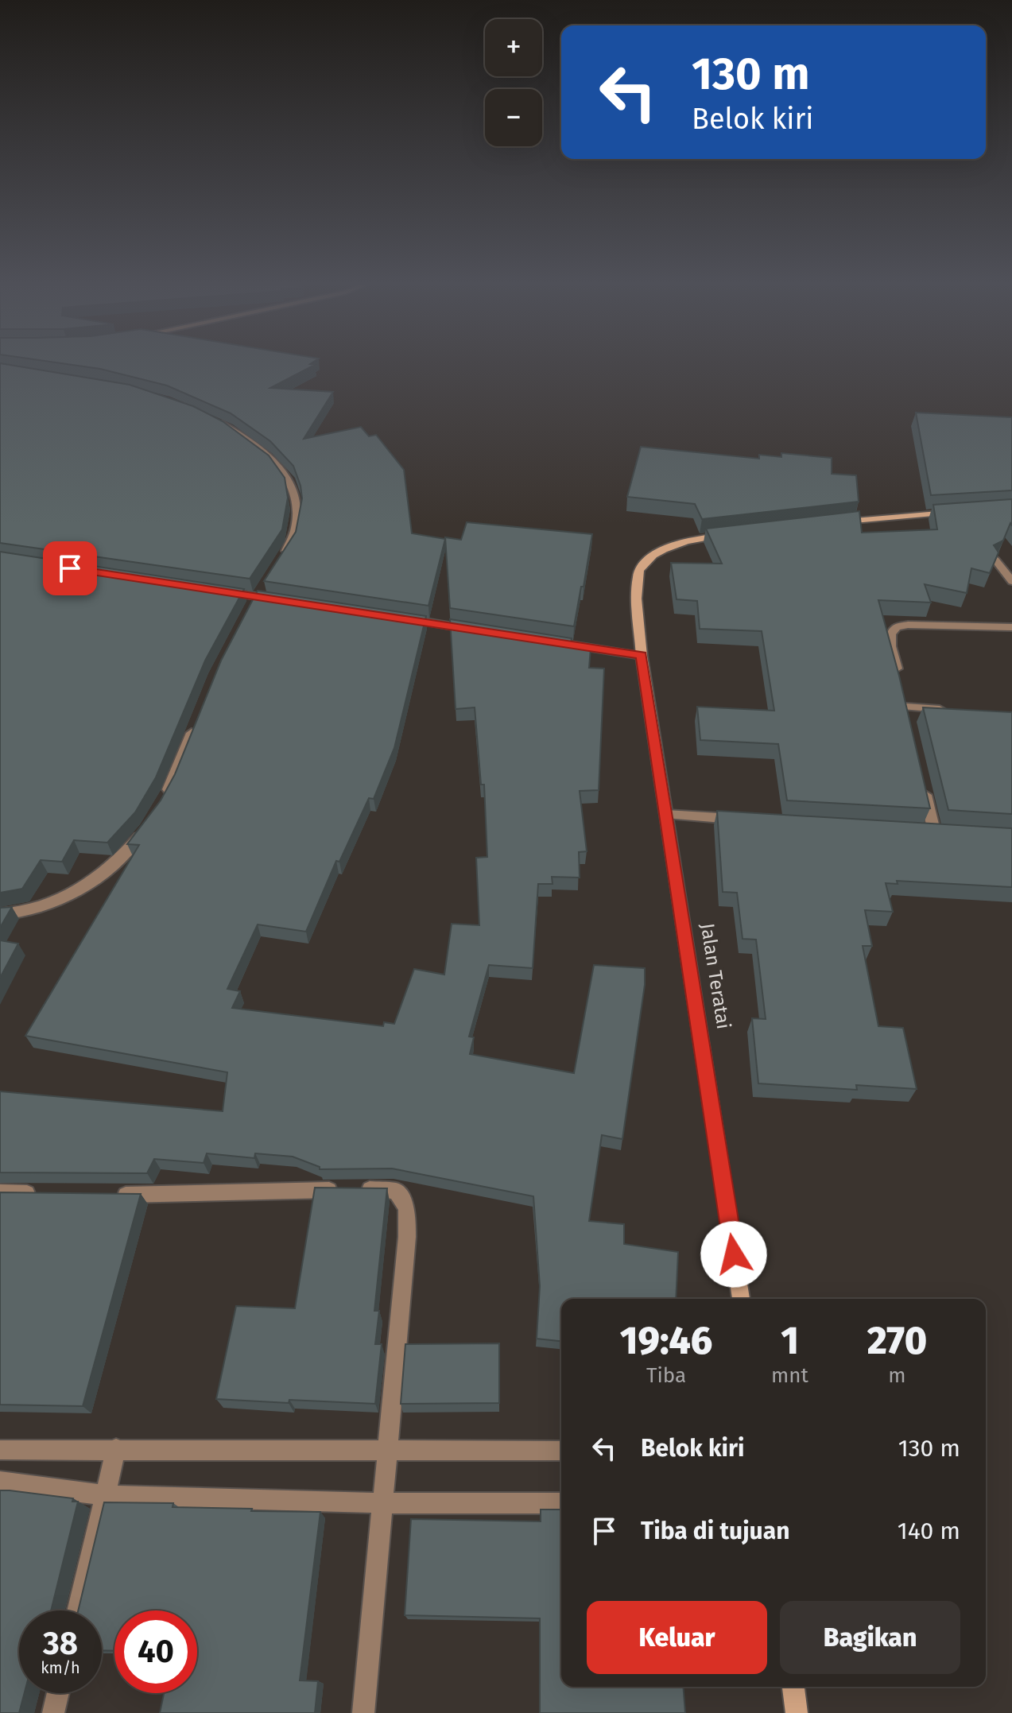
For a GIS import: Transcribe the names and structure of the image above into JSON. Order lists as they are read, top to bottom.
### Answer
{
  "streets": {
    "street": ["Jalan Teratai"]
  },
  "page": {
    "map_buttons": ["+", "−"],
    "turn": ["130 m", "Belok kiri"],
    "eta": [
      "19:46",
      "Tiba",
      "1",
      "mnt",
      "270",
      "m"
    ],
    "list": [
      {
        "name": "Belok kiri",
        "value": "130 m"
      },
      {
        "name": "Tiba di tujuan",
        "value": "140 m"
      }
    ],
    "buttons": ["Keluar", "Bagikan"],
    "speed": "38 km/h",
    "limit": "40"
  }
}
